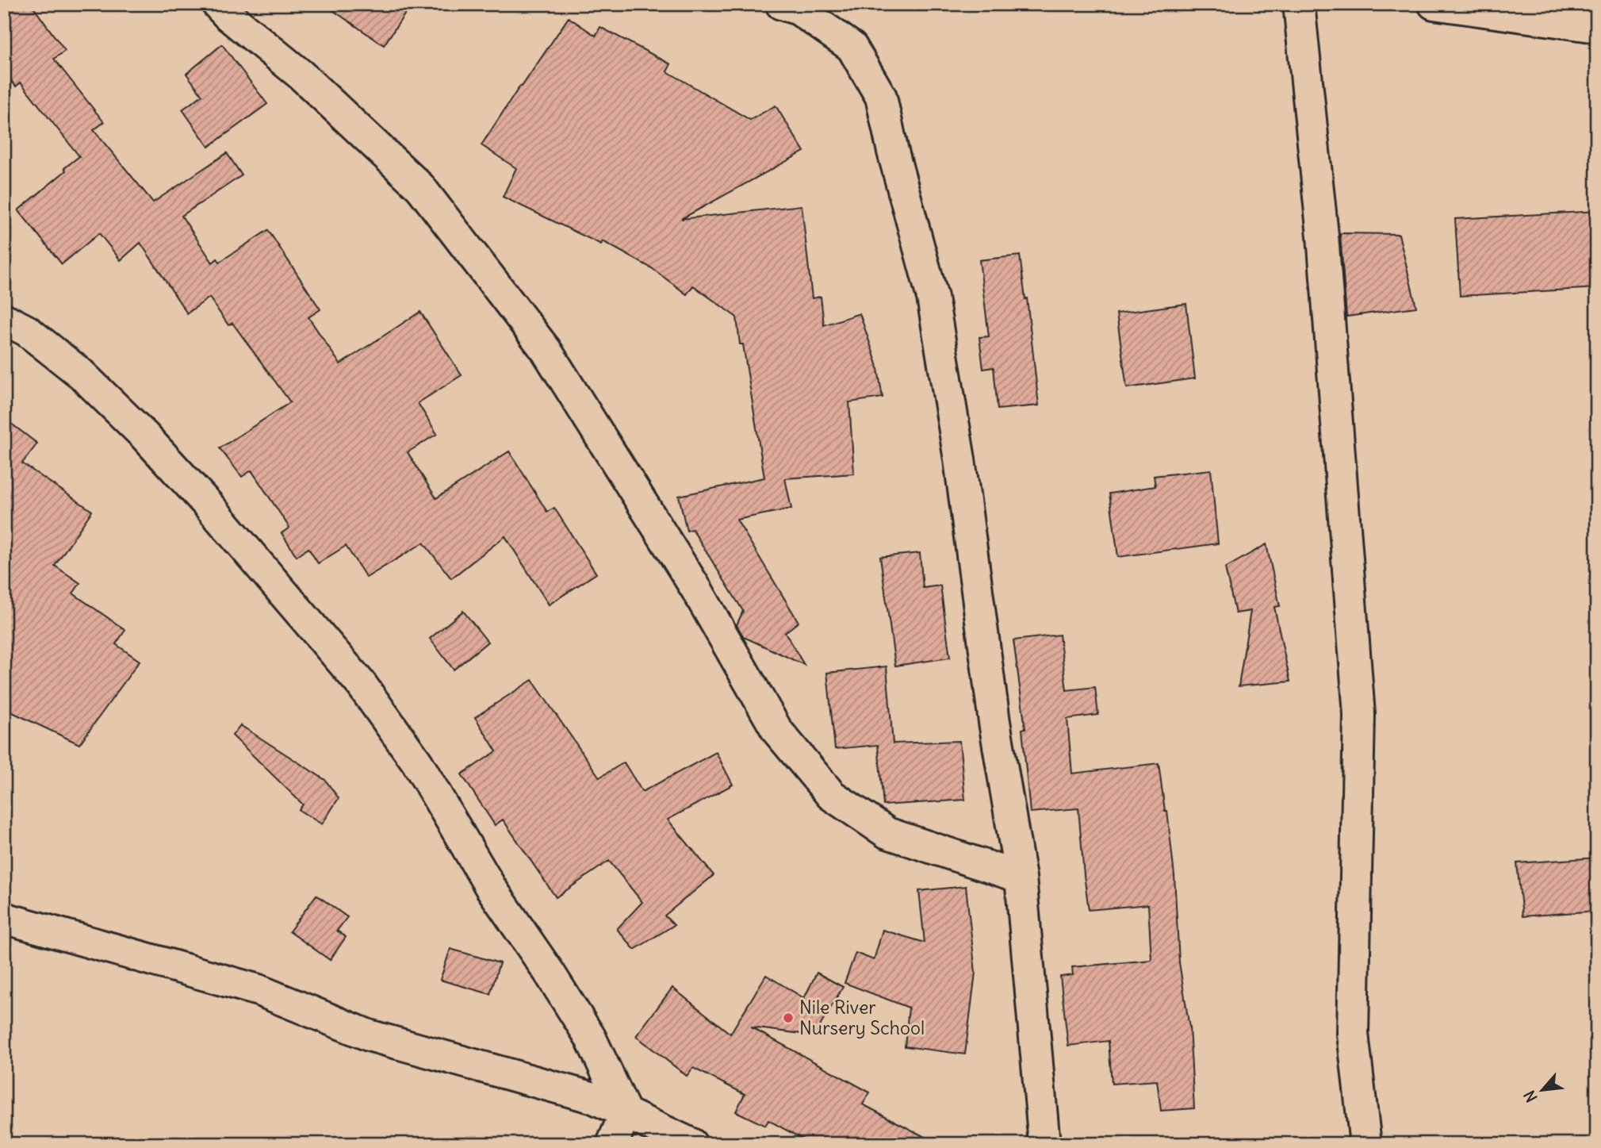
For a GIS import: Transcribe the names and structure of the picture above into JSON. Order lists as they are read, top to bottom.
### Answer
{
  "places": ["Nile River Nursery School"],
  "north": "bottom left"
}
